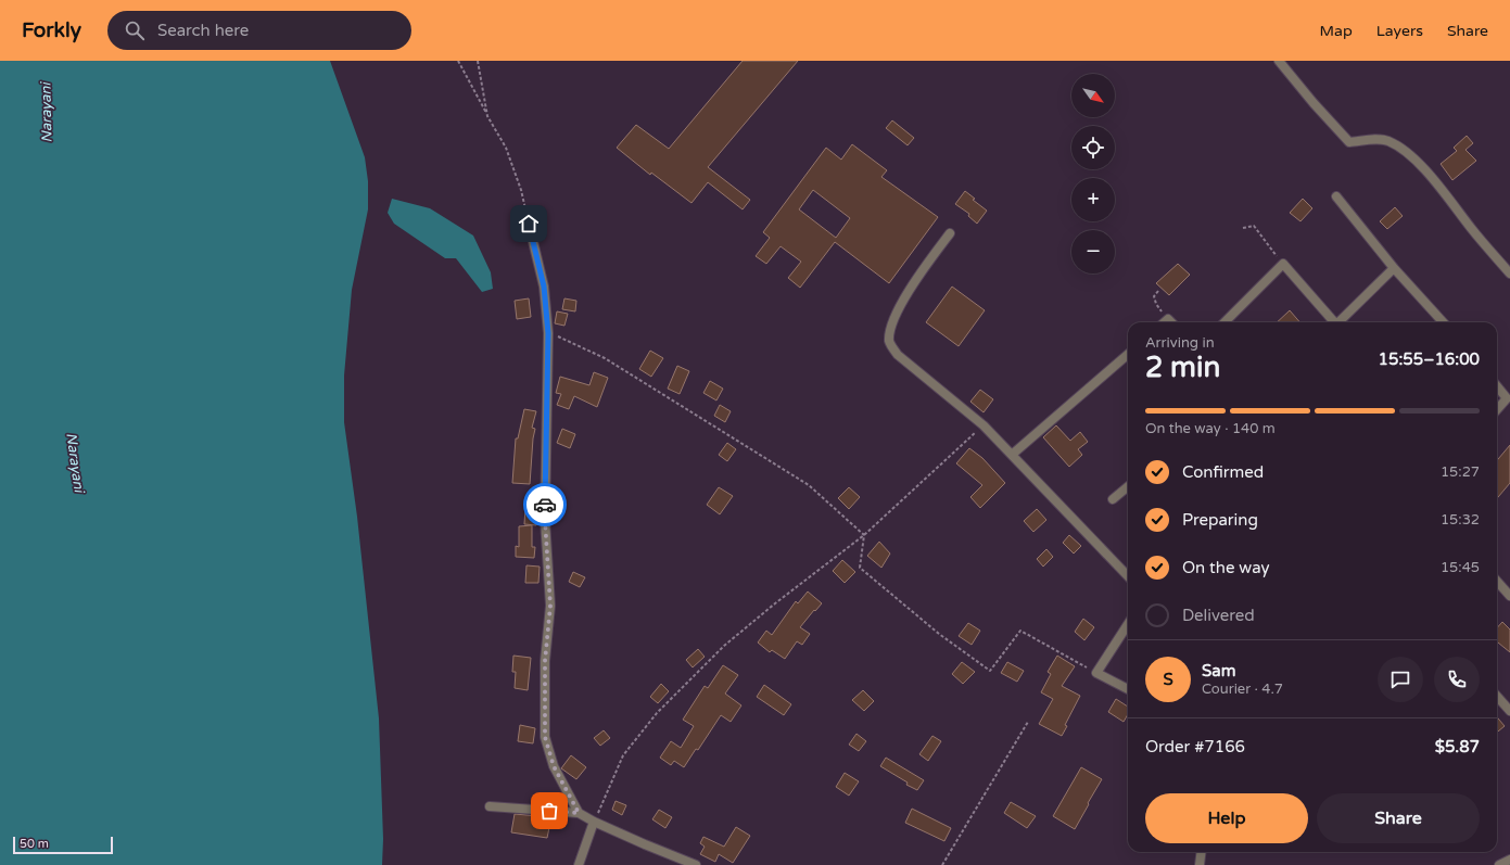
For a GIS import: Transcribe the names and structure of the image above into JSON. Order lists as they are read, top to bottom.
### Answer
{
  "water": ["Narayani"],
  "scale_bar": "50 m",
  "north": "bottom right",
  "page": {
    "header": "Forkly",
    "search": "Search here",
    "nav": ["Map", "Layers", "Share"],
    "map_buttons": ["+", "−"],
    "heading": ["2 min", "Arriving in", "15:55–16:00"],
    "panel": [
      "Sam",
      "Courier · 4.7",
      "Order #7166",
      "$5.87"
    ],
    "bar": "On the way · 140 m",
    "list": [
      ["Confirmed", "15:27"],
      ["Preparing", "15:32"],
      ["On the way", "15:45"],
      "Delivered"
    ],
    "round": "S",
    "buttons": ["Help", "Share"],
    "scale": "50 m"
  }
}
